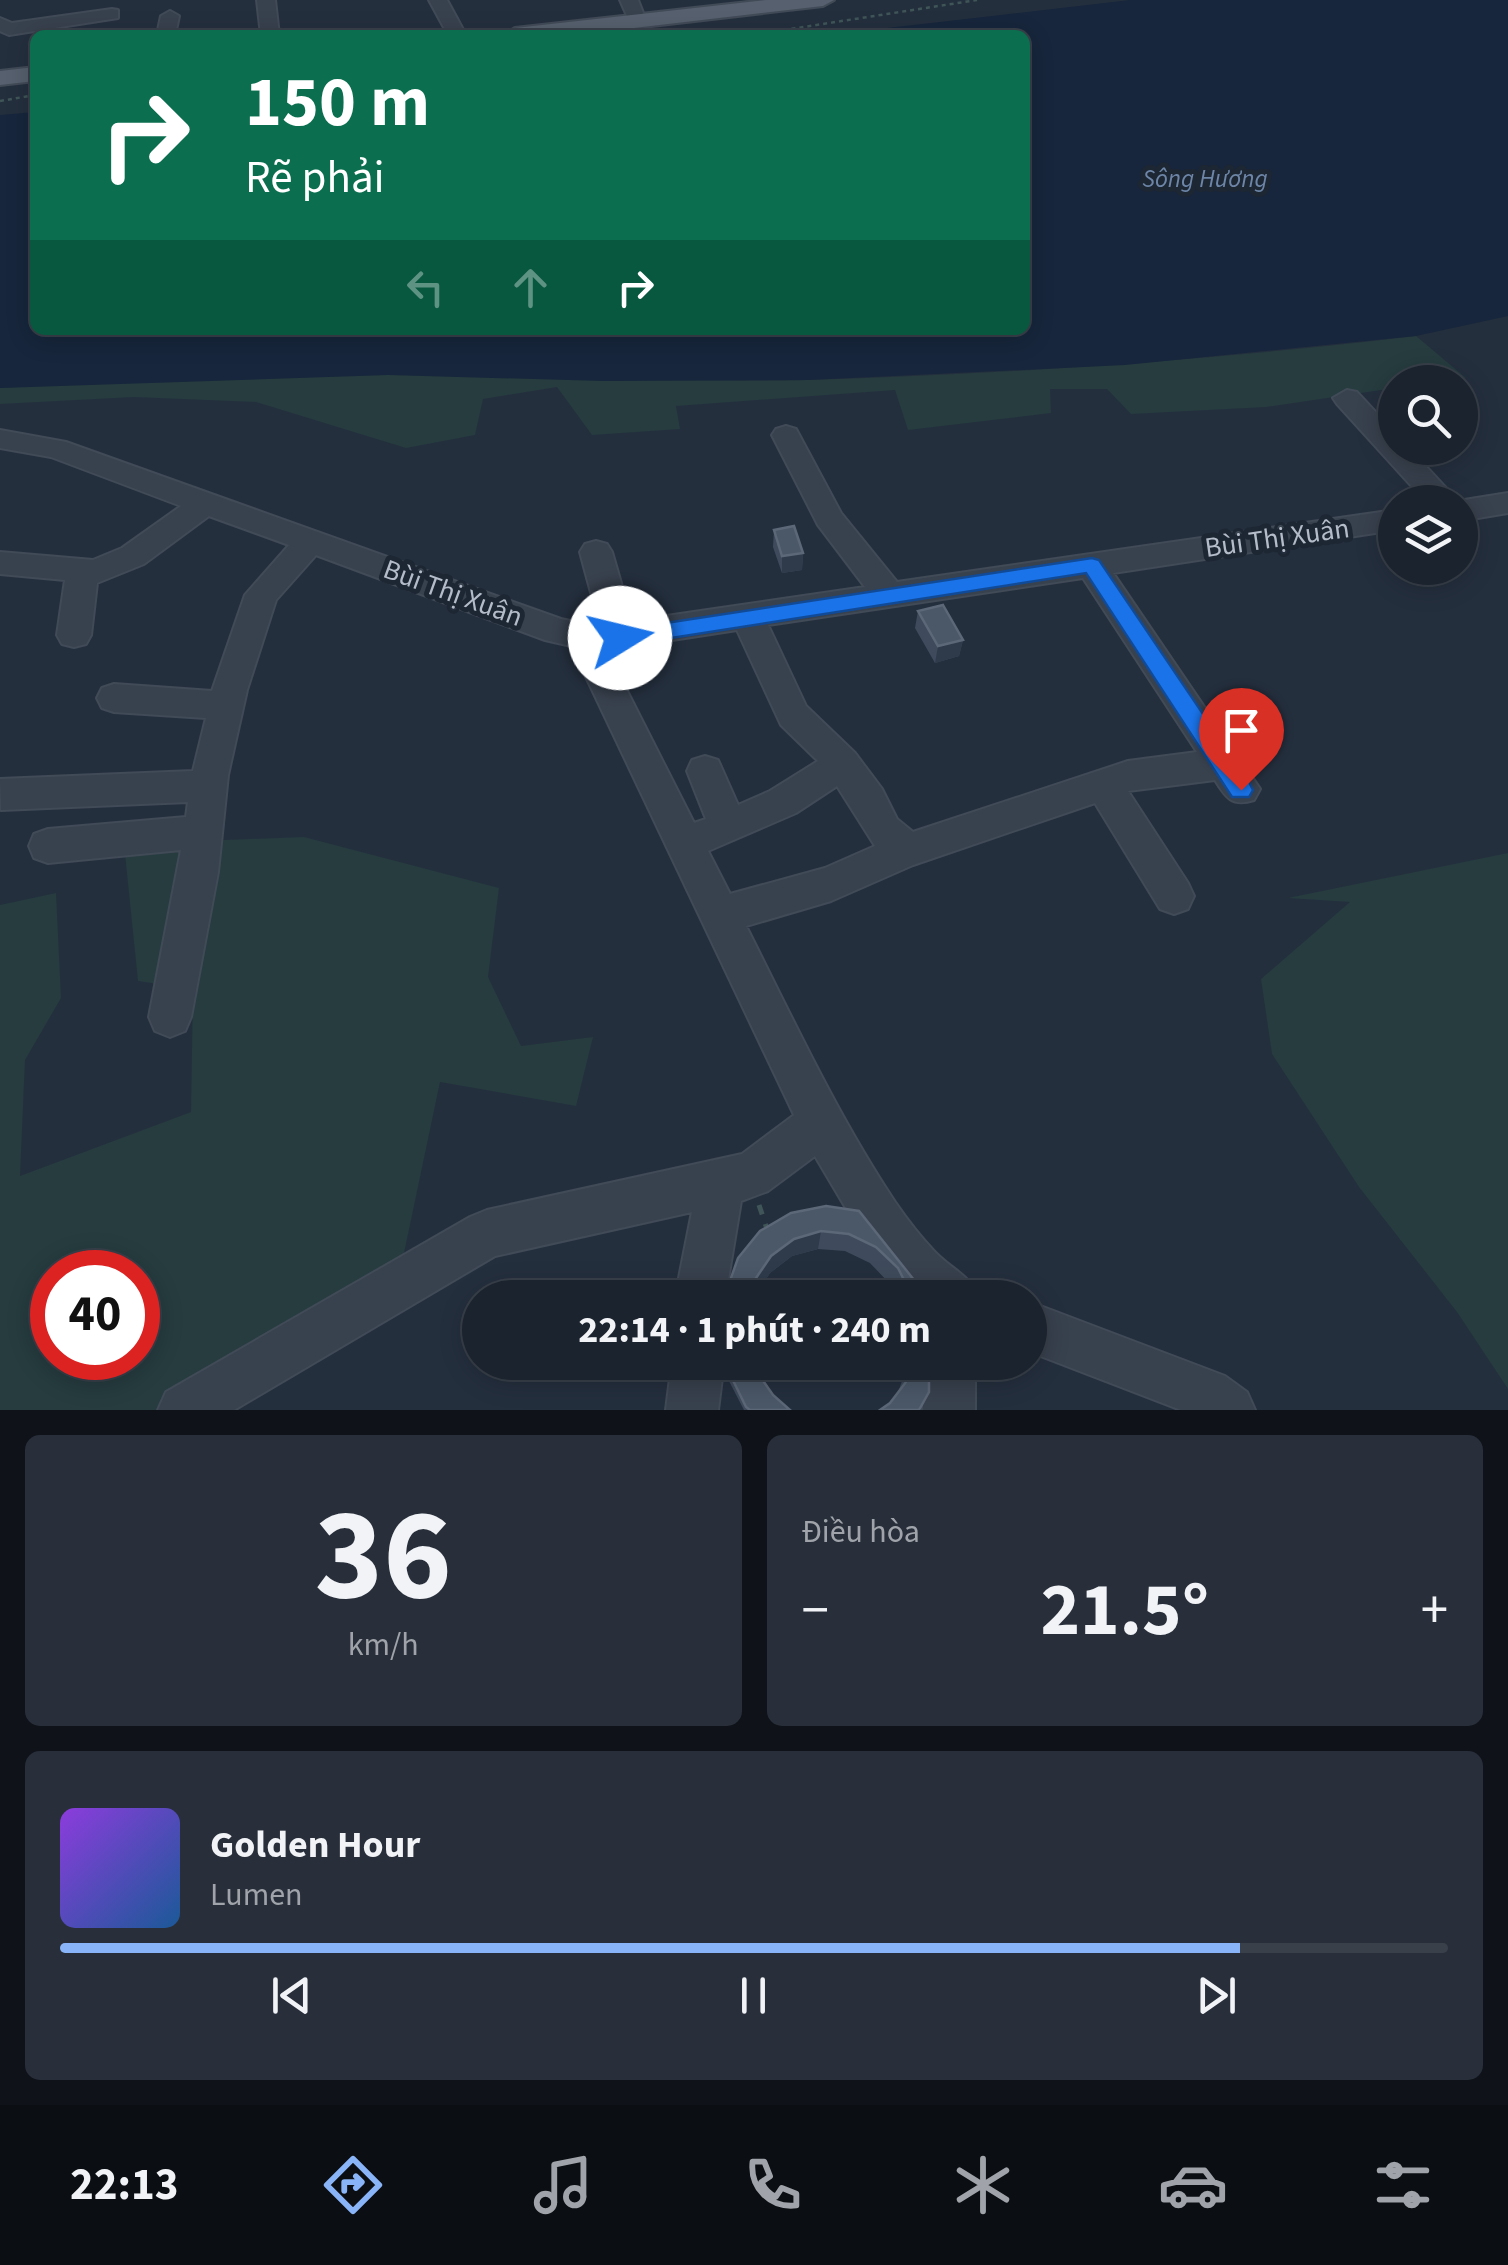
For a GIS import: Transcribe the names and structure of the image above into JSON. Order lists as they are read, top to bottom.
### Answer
{
  "streets": {
    "street": ["Bùi Thị Xuân"]
  },
  "water": ["Sông Hương"],
  "page": {
    "turn": ["150 m", "Rẽ phải"],
    "limit": "40",
    "trip": "22:14 · 1 phút · 240 m",
    "tile": [
      ["36", "km/h"],
      "Điều hòa"
    ],
    "heat": ["−", "21.5°", "+"],
    "song": ["Golden Hour", "Lumen"],
    "tabs": "22:13"
  }
}
